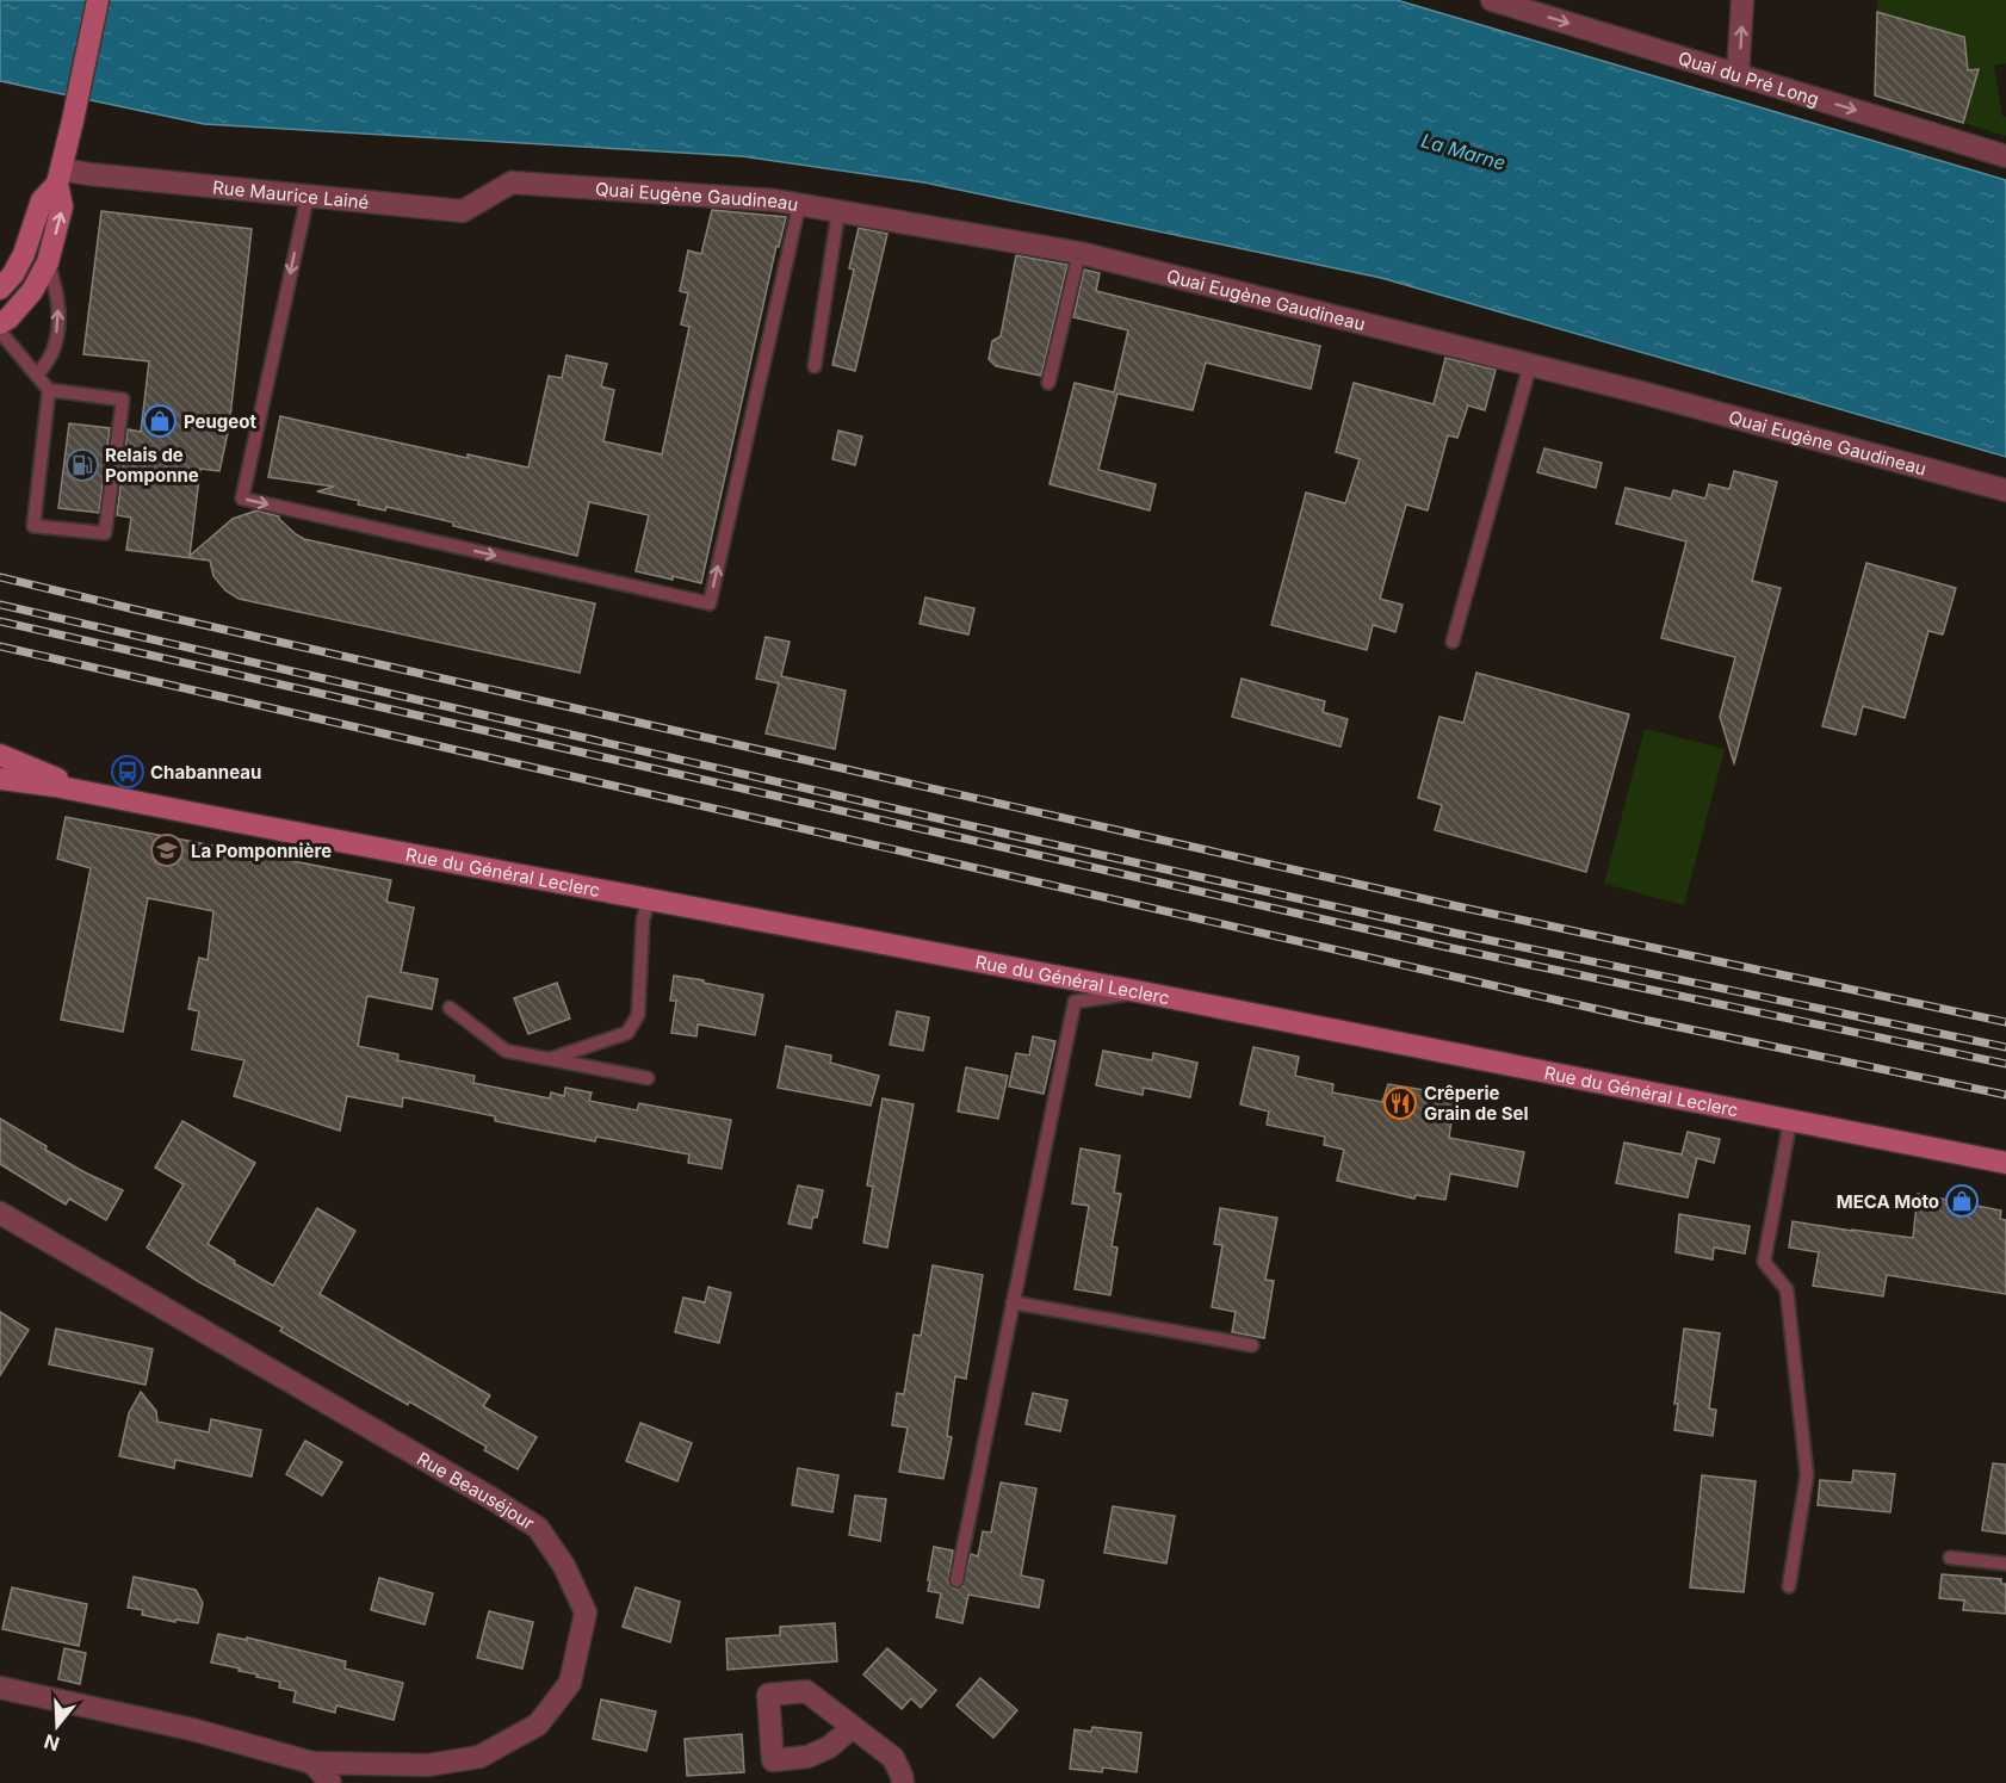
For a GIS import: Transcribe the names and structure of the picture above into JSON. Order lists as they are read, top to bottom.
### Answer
{
  "streets": {
    "main road": ["Rue du Général Leclerc"],
    "street": [
      "Quai du Pré Long",
      "Rue Maurice Lainé",
      "Quai Eugène Gaudineau",
      "Rue Beauséjour"
    ]
  },
  "crossings": [
    ["Rue Maurice Lainé", "Quai Eugène Gaudineau"]
  ],
  "one_way": ["Quai du Pré Long"],
  "water": ["La Marne"],
  "places": {
    "shop": ["Peugeot", "MECA Moto"],
    "fuel station": ["Relais de Pomponne"],
    "bus stop": ["Chabanneau"],
    "school or university": ["La Pomponnière"],
    "restaurant": ["Crêperie Grain de Sel"]
  },
  "north": "bottom"
}
